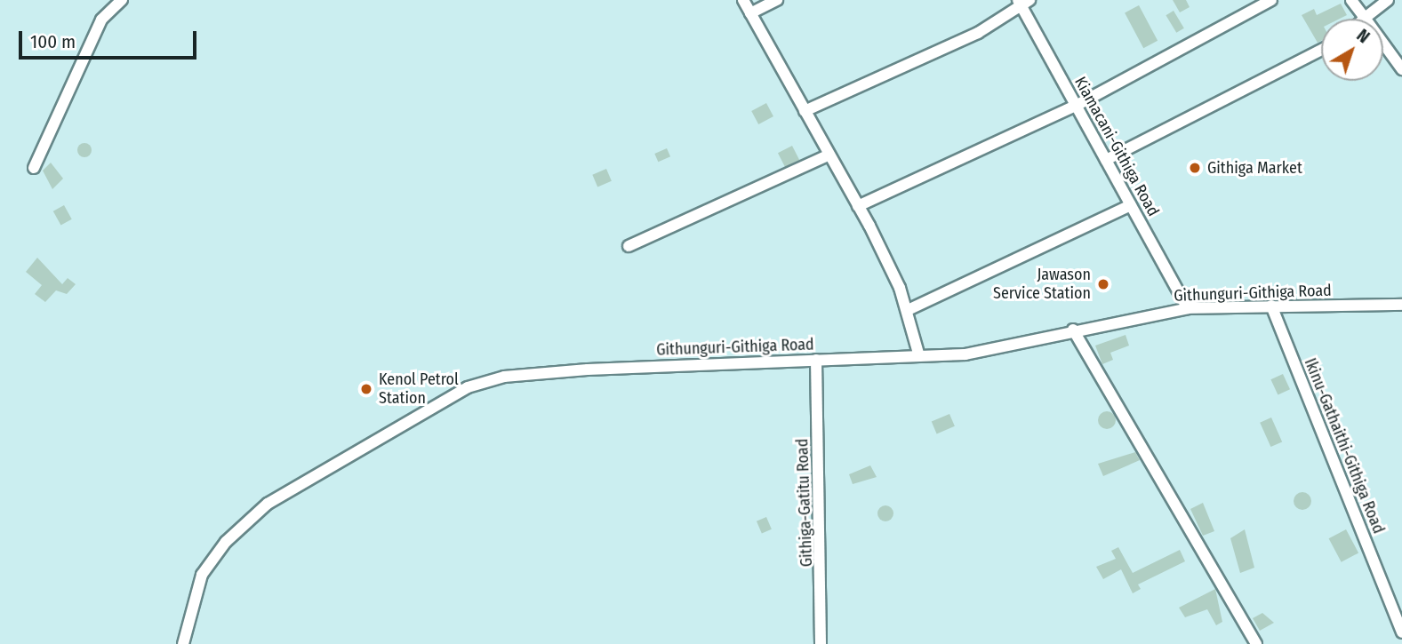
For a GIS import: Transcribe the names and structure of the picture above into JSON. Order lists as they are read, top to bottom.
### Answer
{
  "streets": {
    "street": [
      "Kiamacani-Githiga Road",
      "Githunguri-Githiga Road",
      "Ikinu-Gathaithi-Githiga Road",
      "Githiga-Gatitu Road"
    ]
  },
  "crossings": [
    ["Kiamacani-Githiga Road", "Githunguri-Githiga Road"],
    ["Githunguri-Githiga Road", "Ikinu-Gathaithi-Githiga Road"],
    ["Githunguri-Githiga Road", "Githiga-Gatitu Road"]
  ],
  "places": ["Githiga Market", "Jawason Service Station", "Kenol Petrol Station"],
  "scale_bar": "100 m",
  "north": "top right"
}
